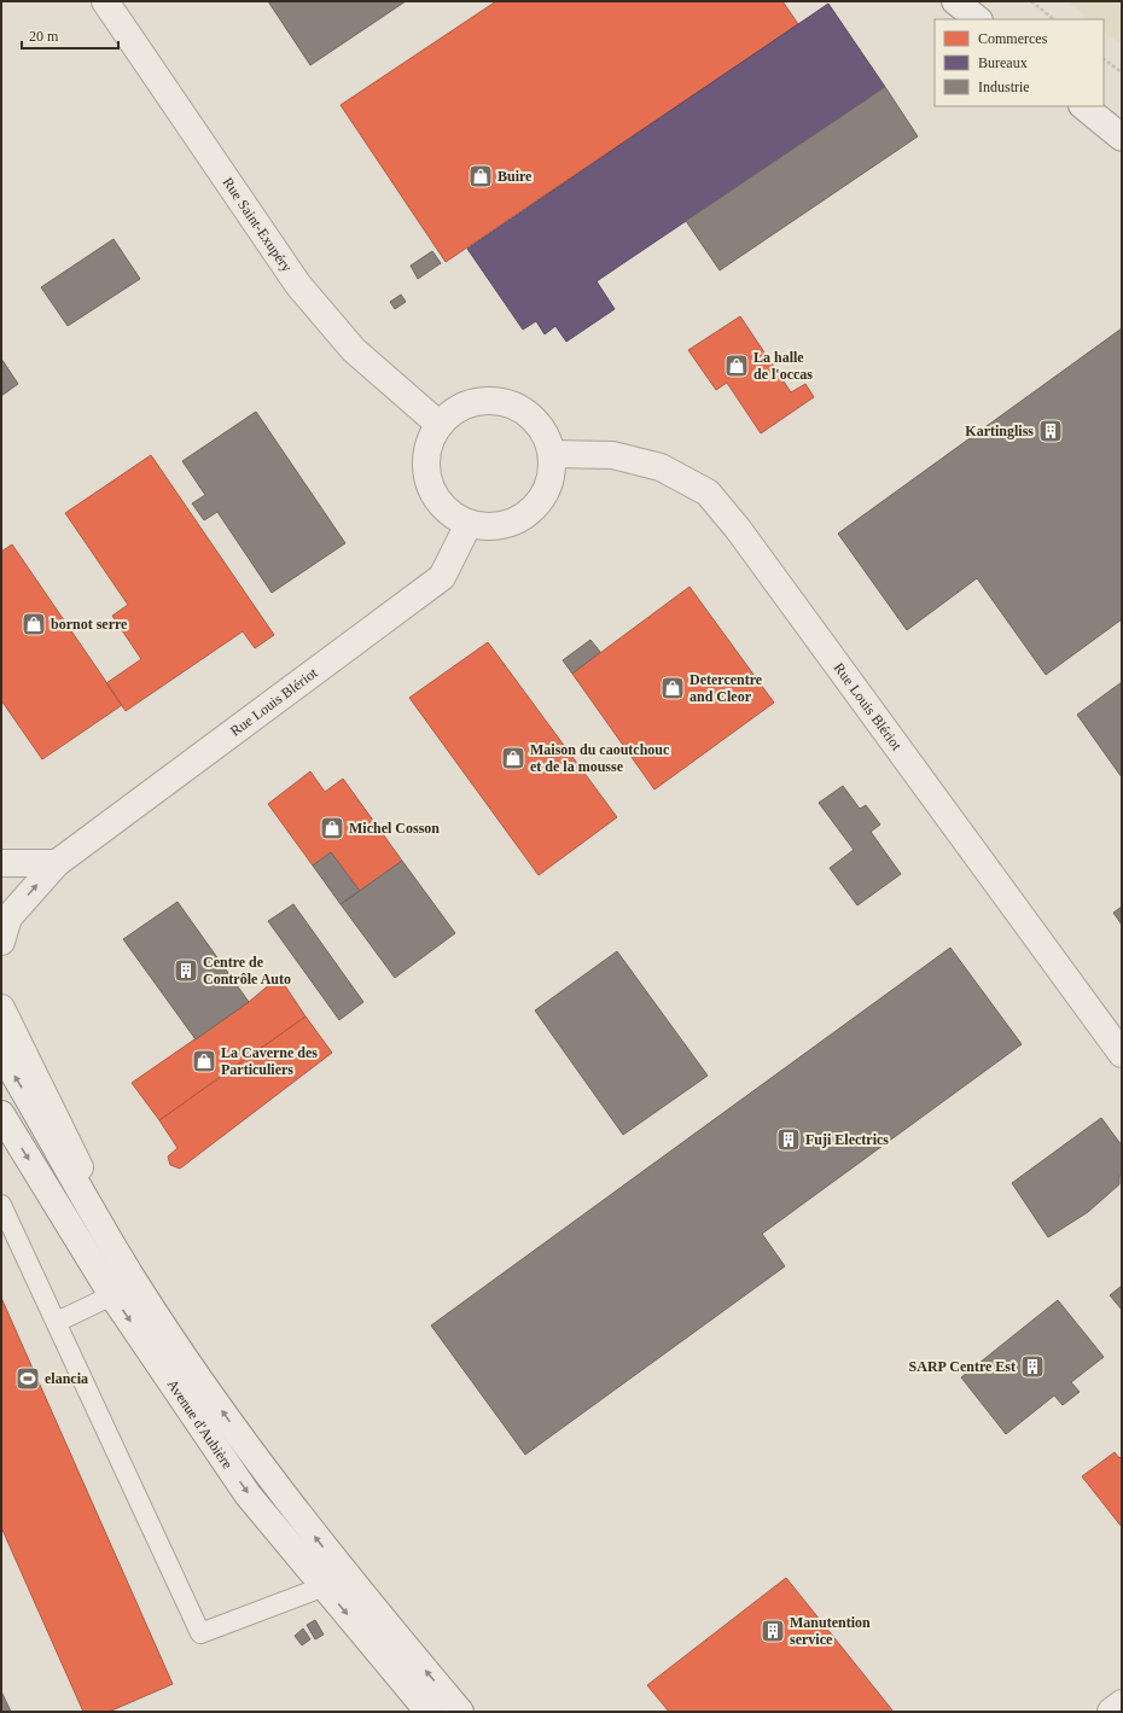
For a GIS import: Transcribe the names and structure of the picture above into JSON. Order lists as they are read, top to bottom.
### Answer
{
  "streets": {
    "street": ["Rue Saint-Exupéry", "Rue Louis Blériot", "Avenue d'Aubière"]
  },
  "crossings": [
    ["Rue Saint-Exupéry", "Rue Louis Blériot"]
  ],
  "places": {
    "shop": [
      "Buire",
      "La halle de l'occas",
      "bornot serre",
      "Detercentre and Cleor",
      "Maison du caoutchouc et de la mousse",
      "Michel Cosson",
      "La Caverne des Particuliers"
    ],
    "building": [
      "Kartingliss",
      "Centre de Contrôle Auto",
      "Fuji Electrics",
      "SARP Centre Est",
      "Manutention service"
    ],
    "sports": ["elancia"]
  },
  "legend": ["Commerces", "Bureaux", "Industrie"],
  "scale_bar": "20 m"
}
